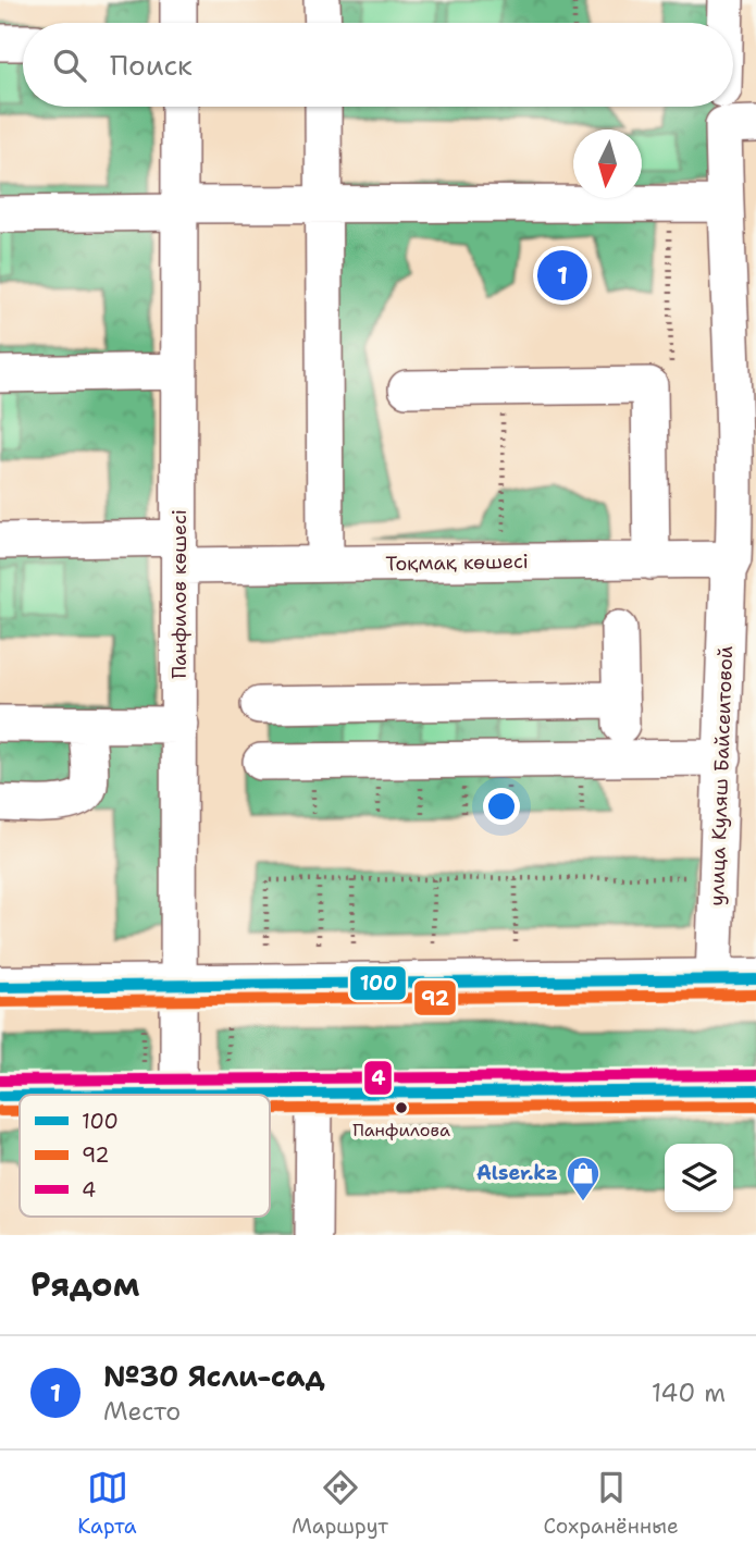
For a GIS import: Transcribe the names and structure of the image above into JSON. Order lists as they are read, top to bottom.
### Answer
{
  "streets": {
    "street": ["Тоқмақ көшесі", "Панфилов көшесі", "улица Куляш Байсеитовой"]
  },
  "crossings": [
    ["Тоқмақ көшесі", "Панфилов көшесі"],
    ["Тоқмақ көшесі", "улица Куляш Байсеитовой"]
  ],
  "places": {
    "other": ["Панфилова"],
    "shop": ["Alser.kz"]
  },
  "lines": ["transit line 100", "transit line 92", "transit line 4"],
  "legend": ["100", "92", "4"],
  "north": "bottom",
  "page": {
    "search": "Поиск",
    "pins": "1",
    "heading": "Рядом",
    "list": [
      {
        "mark": "1",
        "name": "№30 Ясли-сад",
        "note": "Место",
        "value": "140 m"
      }
    ],
    "nav": ["Карта", "Маршрут", "Сохранённые"]
  }
}
